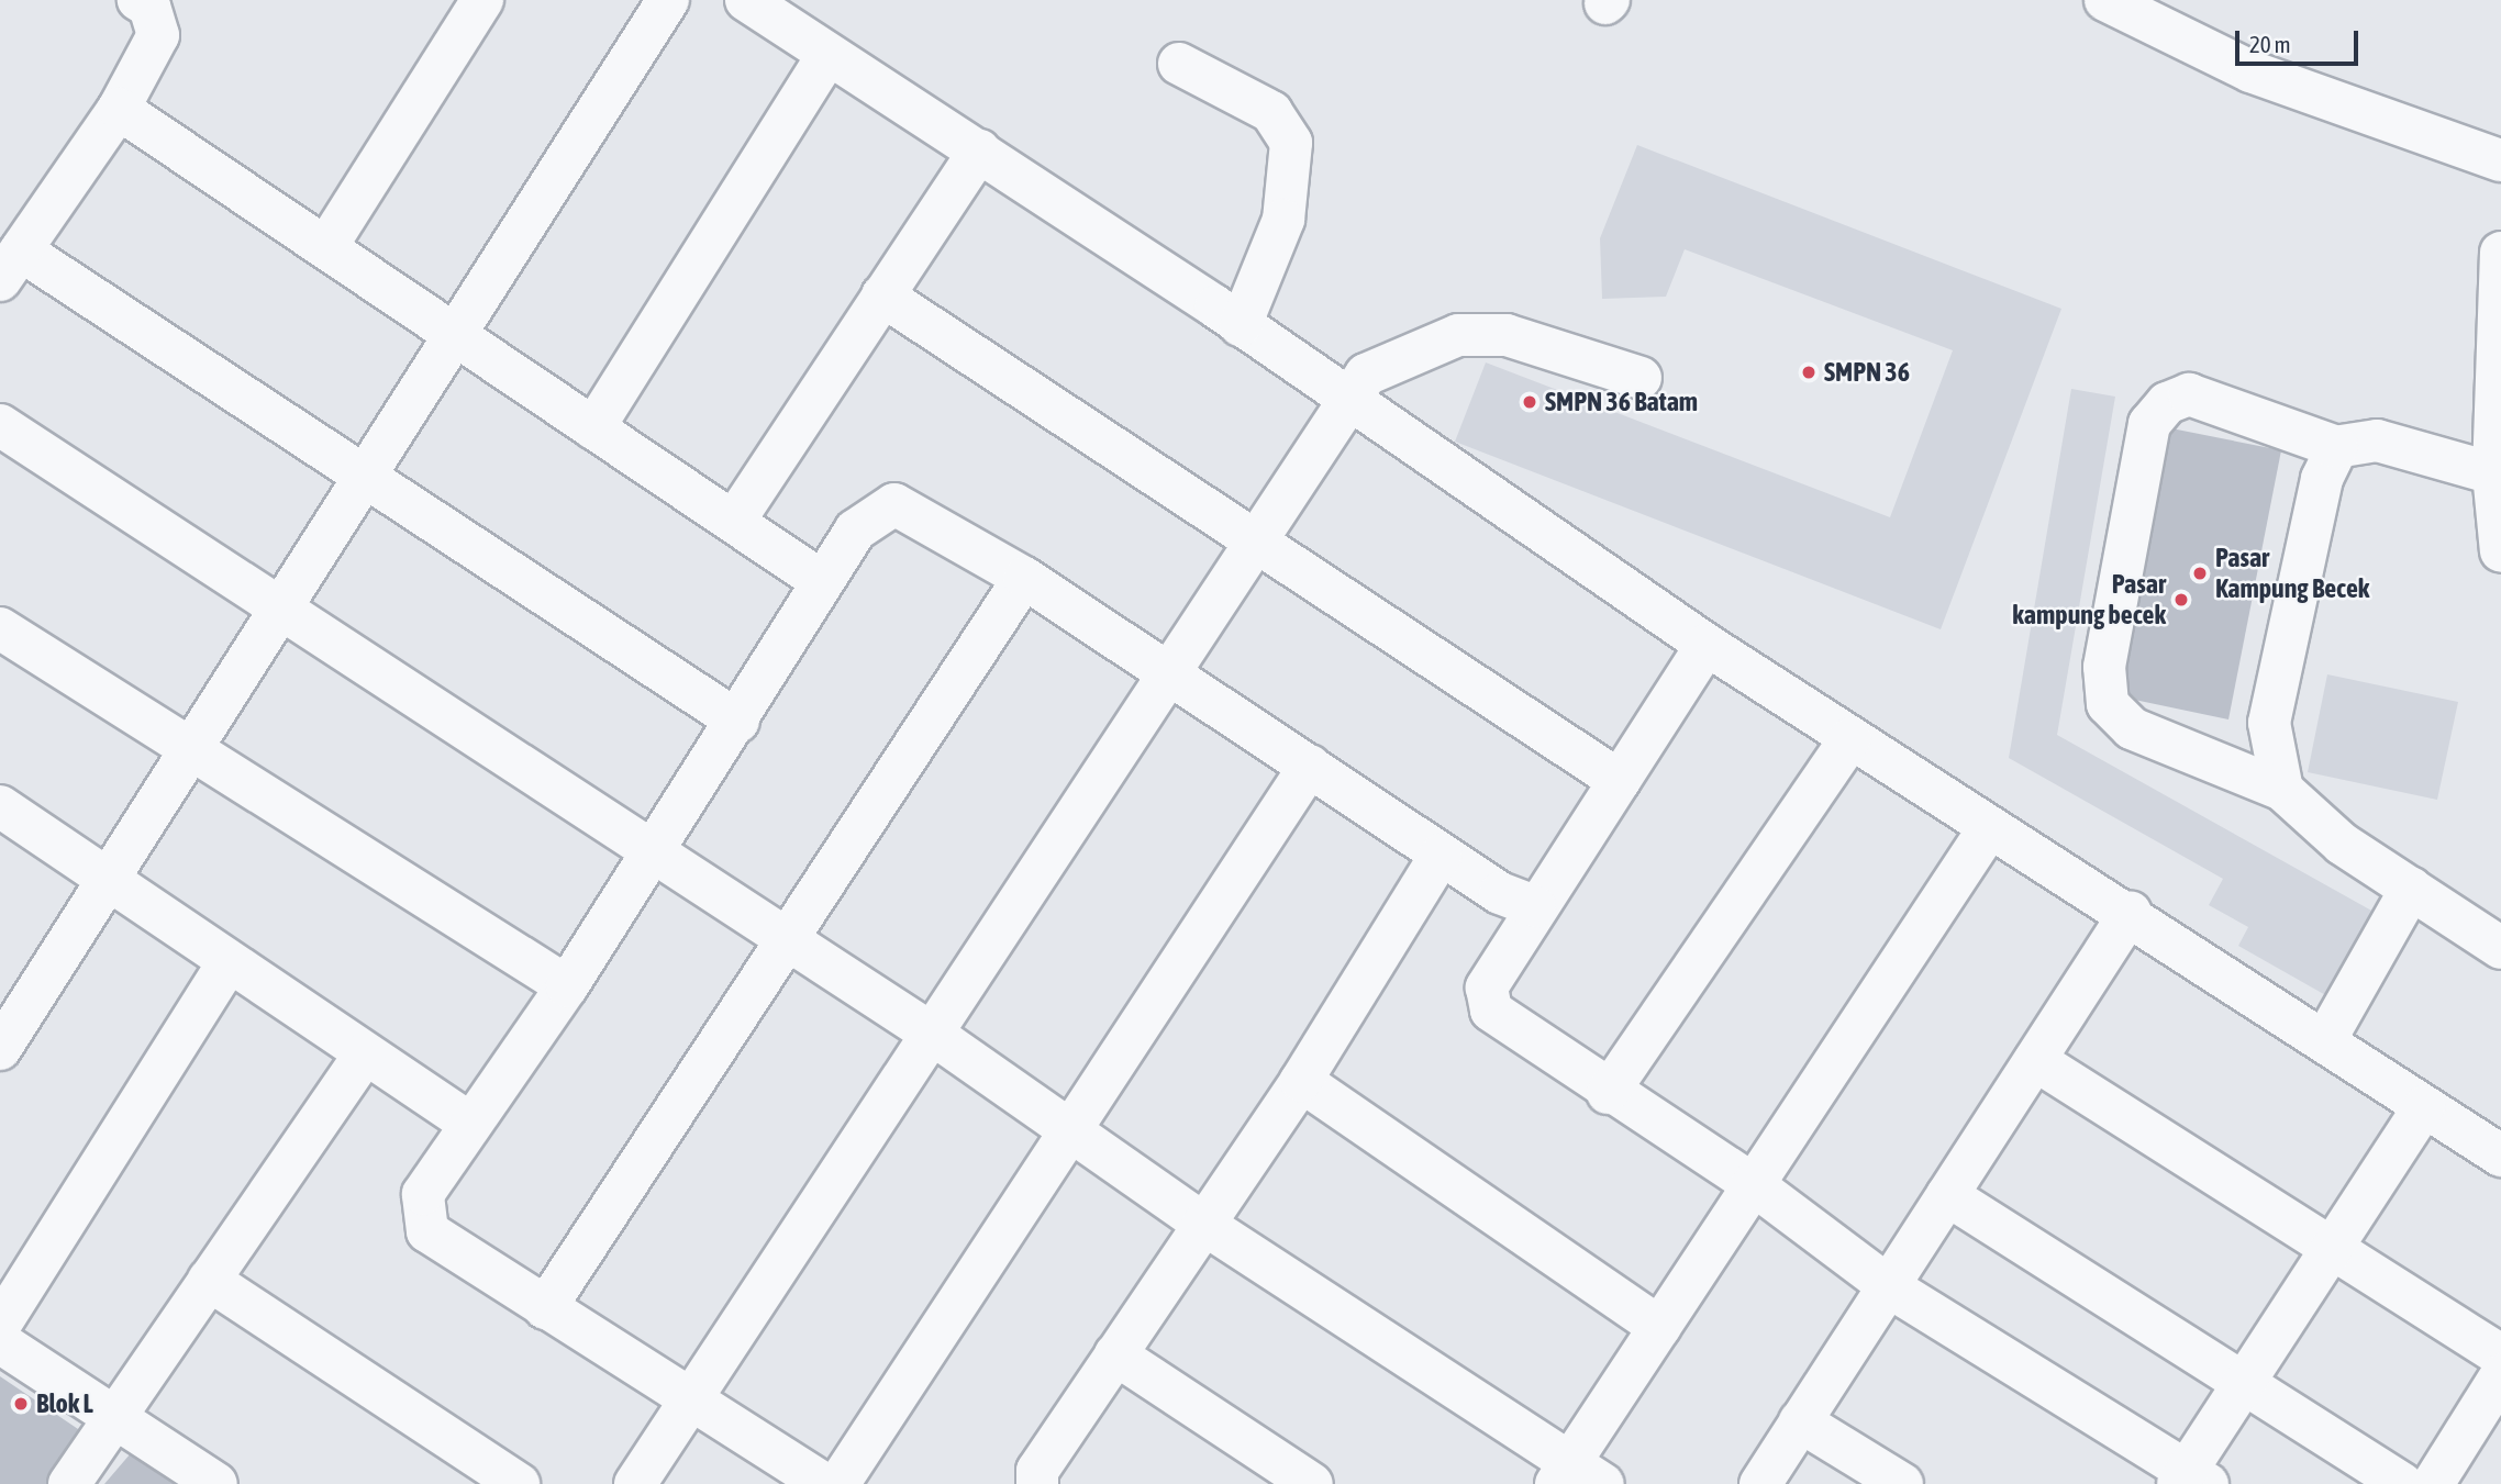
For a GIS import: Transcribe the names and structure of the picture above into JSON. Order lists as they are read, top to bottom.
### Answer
{
  "places": [
    "SMPN 36",
    "SMPN 36 Batam",
    "Pasar Kampung Becek",
    "Pasar kampung becek",
    "Blok L"
  ],
  "scale_bar": "20 m"
}
